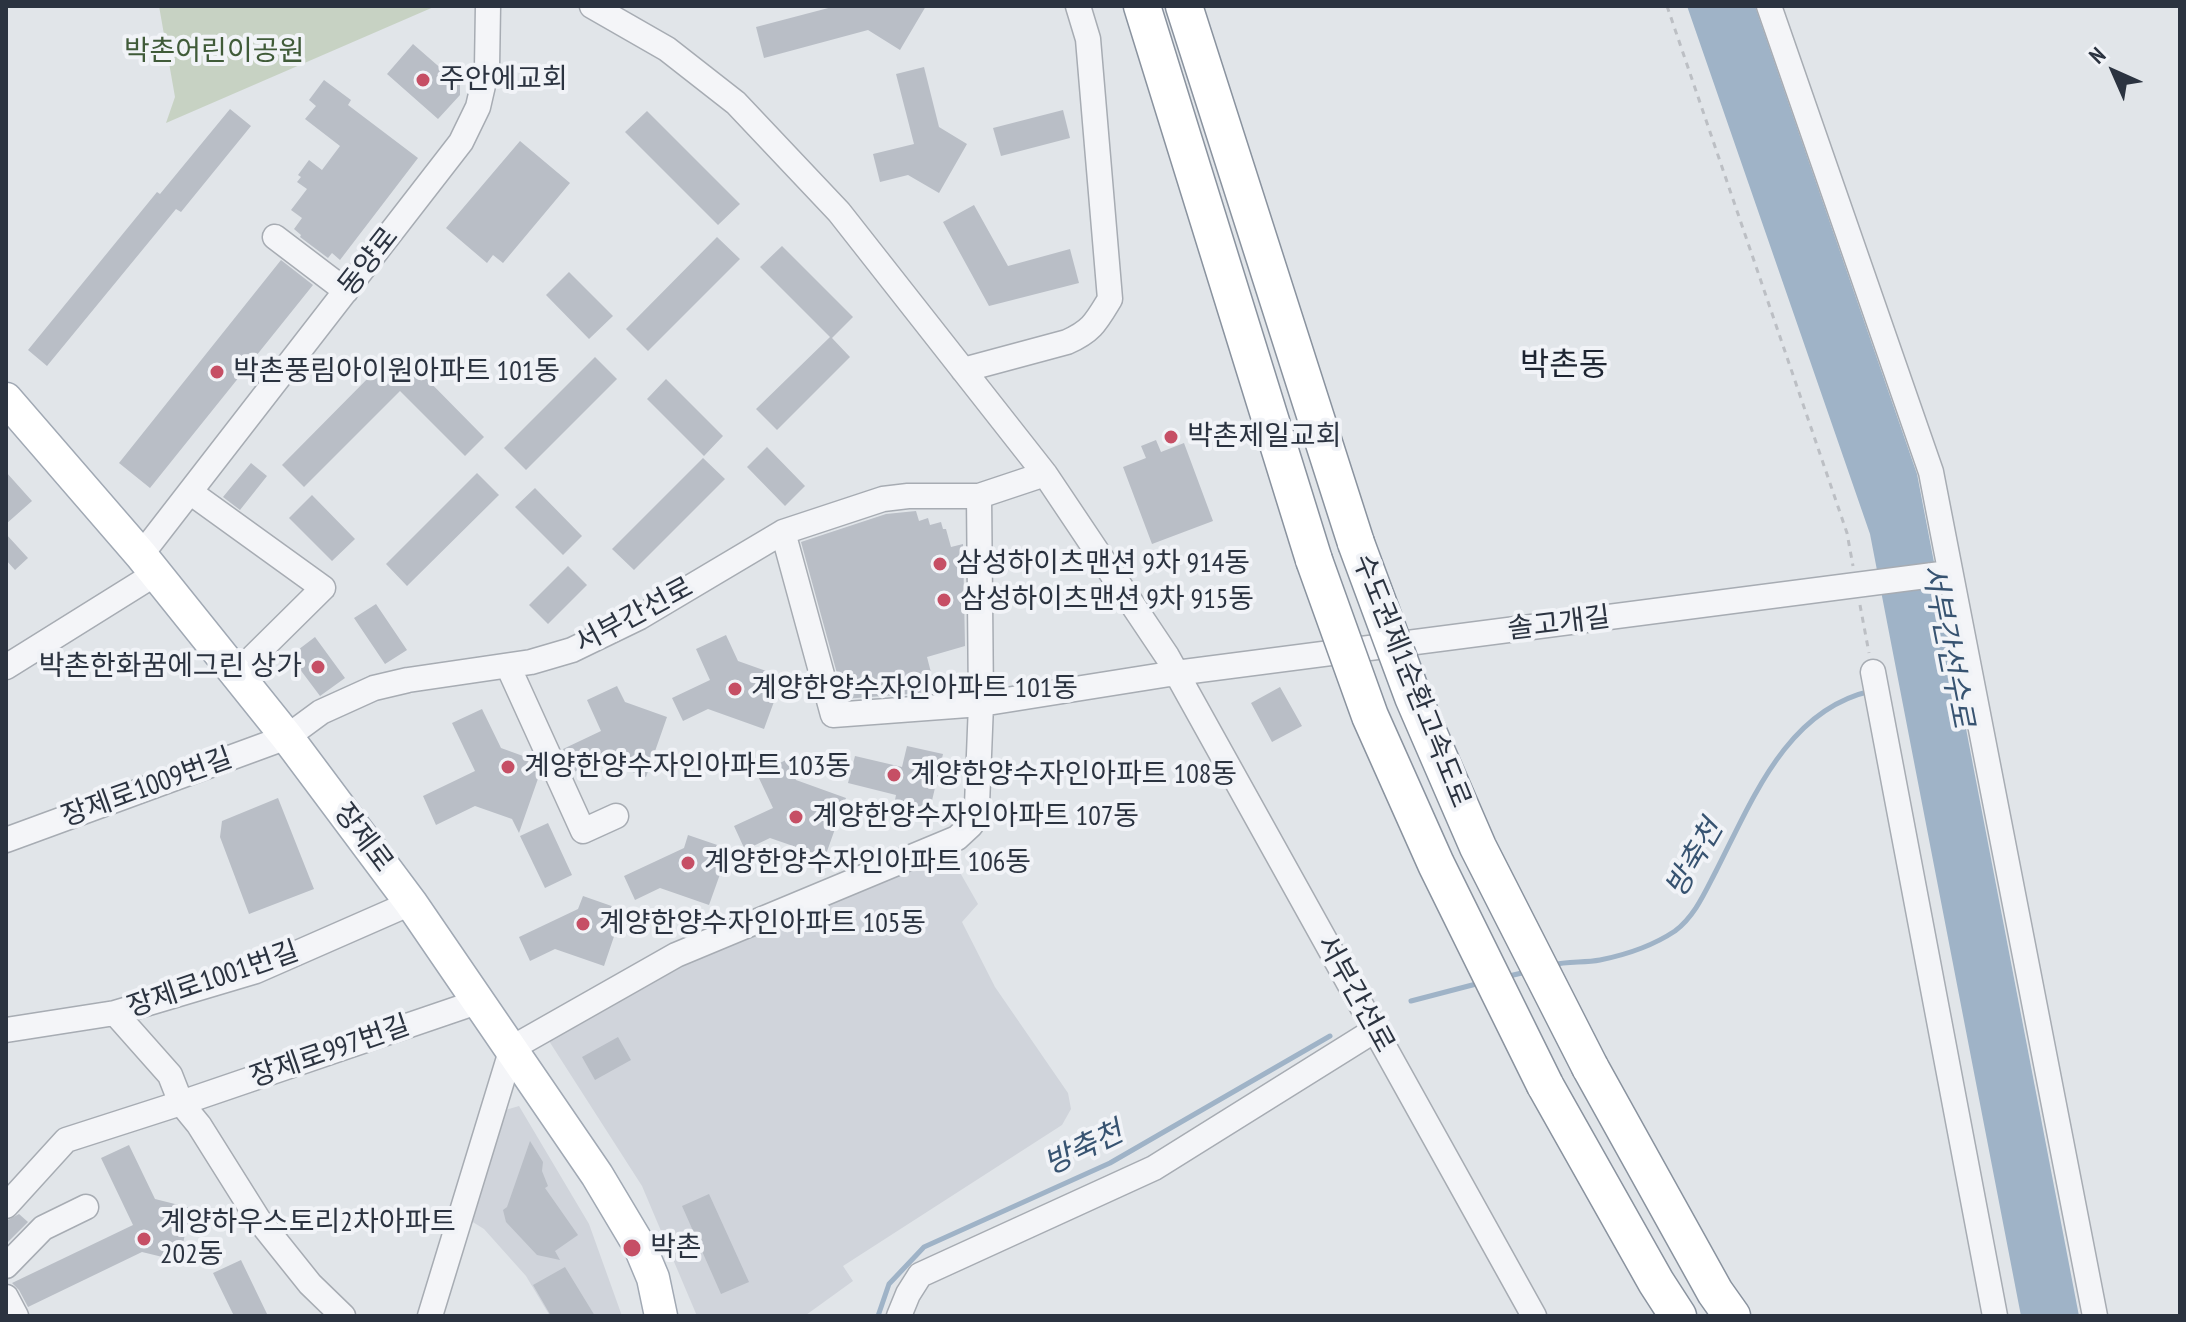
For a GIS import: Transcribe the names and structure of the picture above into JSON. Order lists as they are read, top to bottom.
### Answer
{
  "streets": {
    "highway": ["수도권제1순환고속도로"],
    "main road": ["장제로"],
    "street": [
      "동양로",
      "서부간선로",
      "솔고개길",
      "장제로1009번길",
      "장제로1001번길",
      "장제로997번길"
    ]
  },
  "crossings": [
    ["동양로", "장제로"],
    ["서부간선로", "솔고개길"],
    ["서부간선로", "장제로1009번길"],
    ["서부간선로", "장제로"],
    ["장제로1009번길", "장제로"],
    ["장제로", "장제로1001번길"],
    ["장제로", "장제로997번길"]
  ],
  "districts": ["박촌동"],
  "water": ["서부간선수로", "방축천"],
  "parks": ["박촌어린이공원"],
  "places": [
    "주안에교회",
    "박촌풍림아이원아파트 101동",
    "박촌제일교회",
    "삼성하이츠맨션 9차 914동",
    "삼성하이츠맨션 9차 915동",
    "박촌한화꿈에그린 상가",
    "계양한양수자인아파트 101동",
    "계양한양수자인아파트 103동",
    "계양한양수자인아파트 108동",
    "계양한양수자인아파트 107동",
    "계양한양수자인아파트 106동",
    "계양한양수자인아파트 105동",
    "계양하우스토리2차아파트 202동",
    "박촌"
  ],
  "north": "top left"
}
